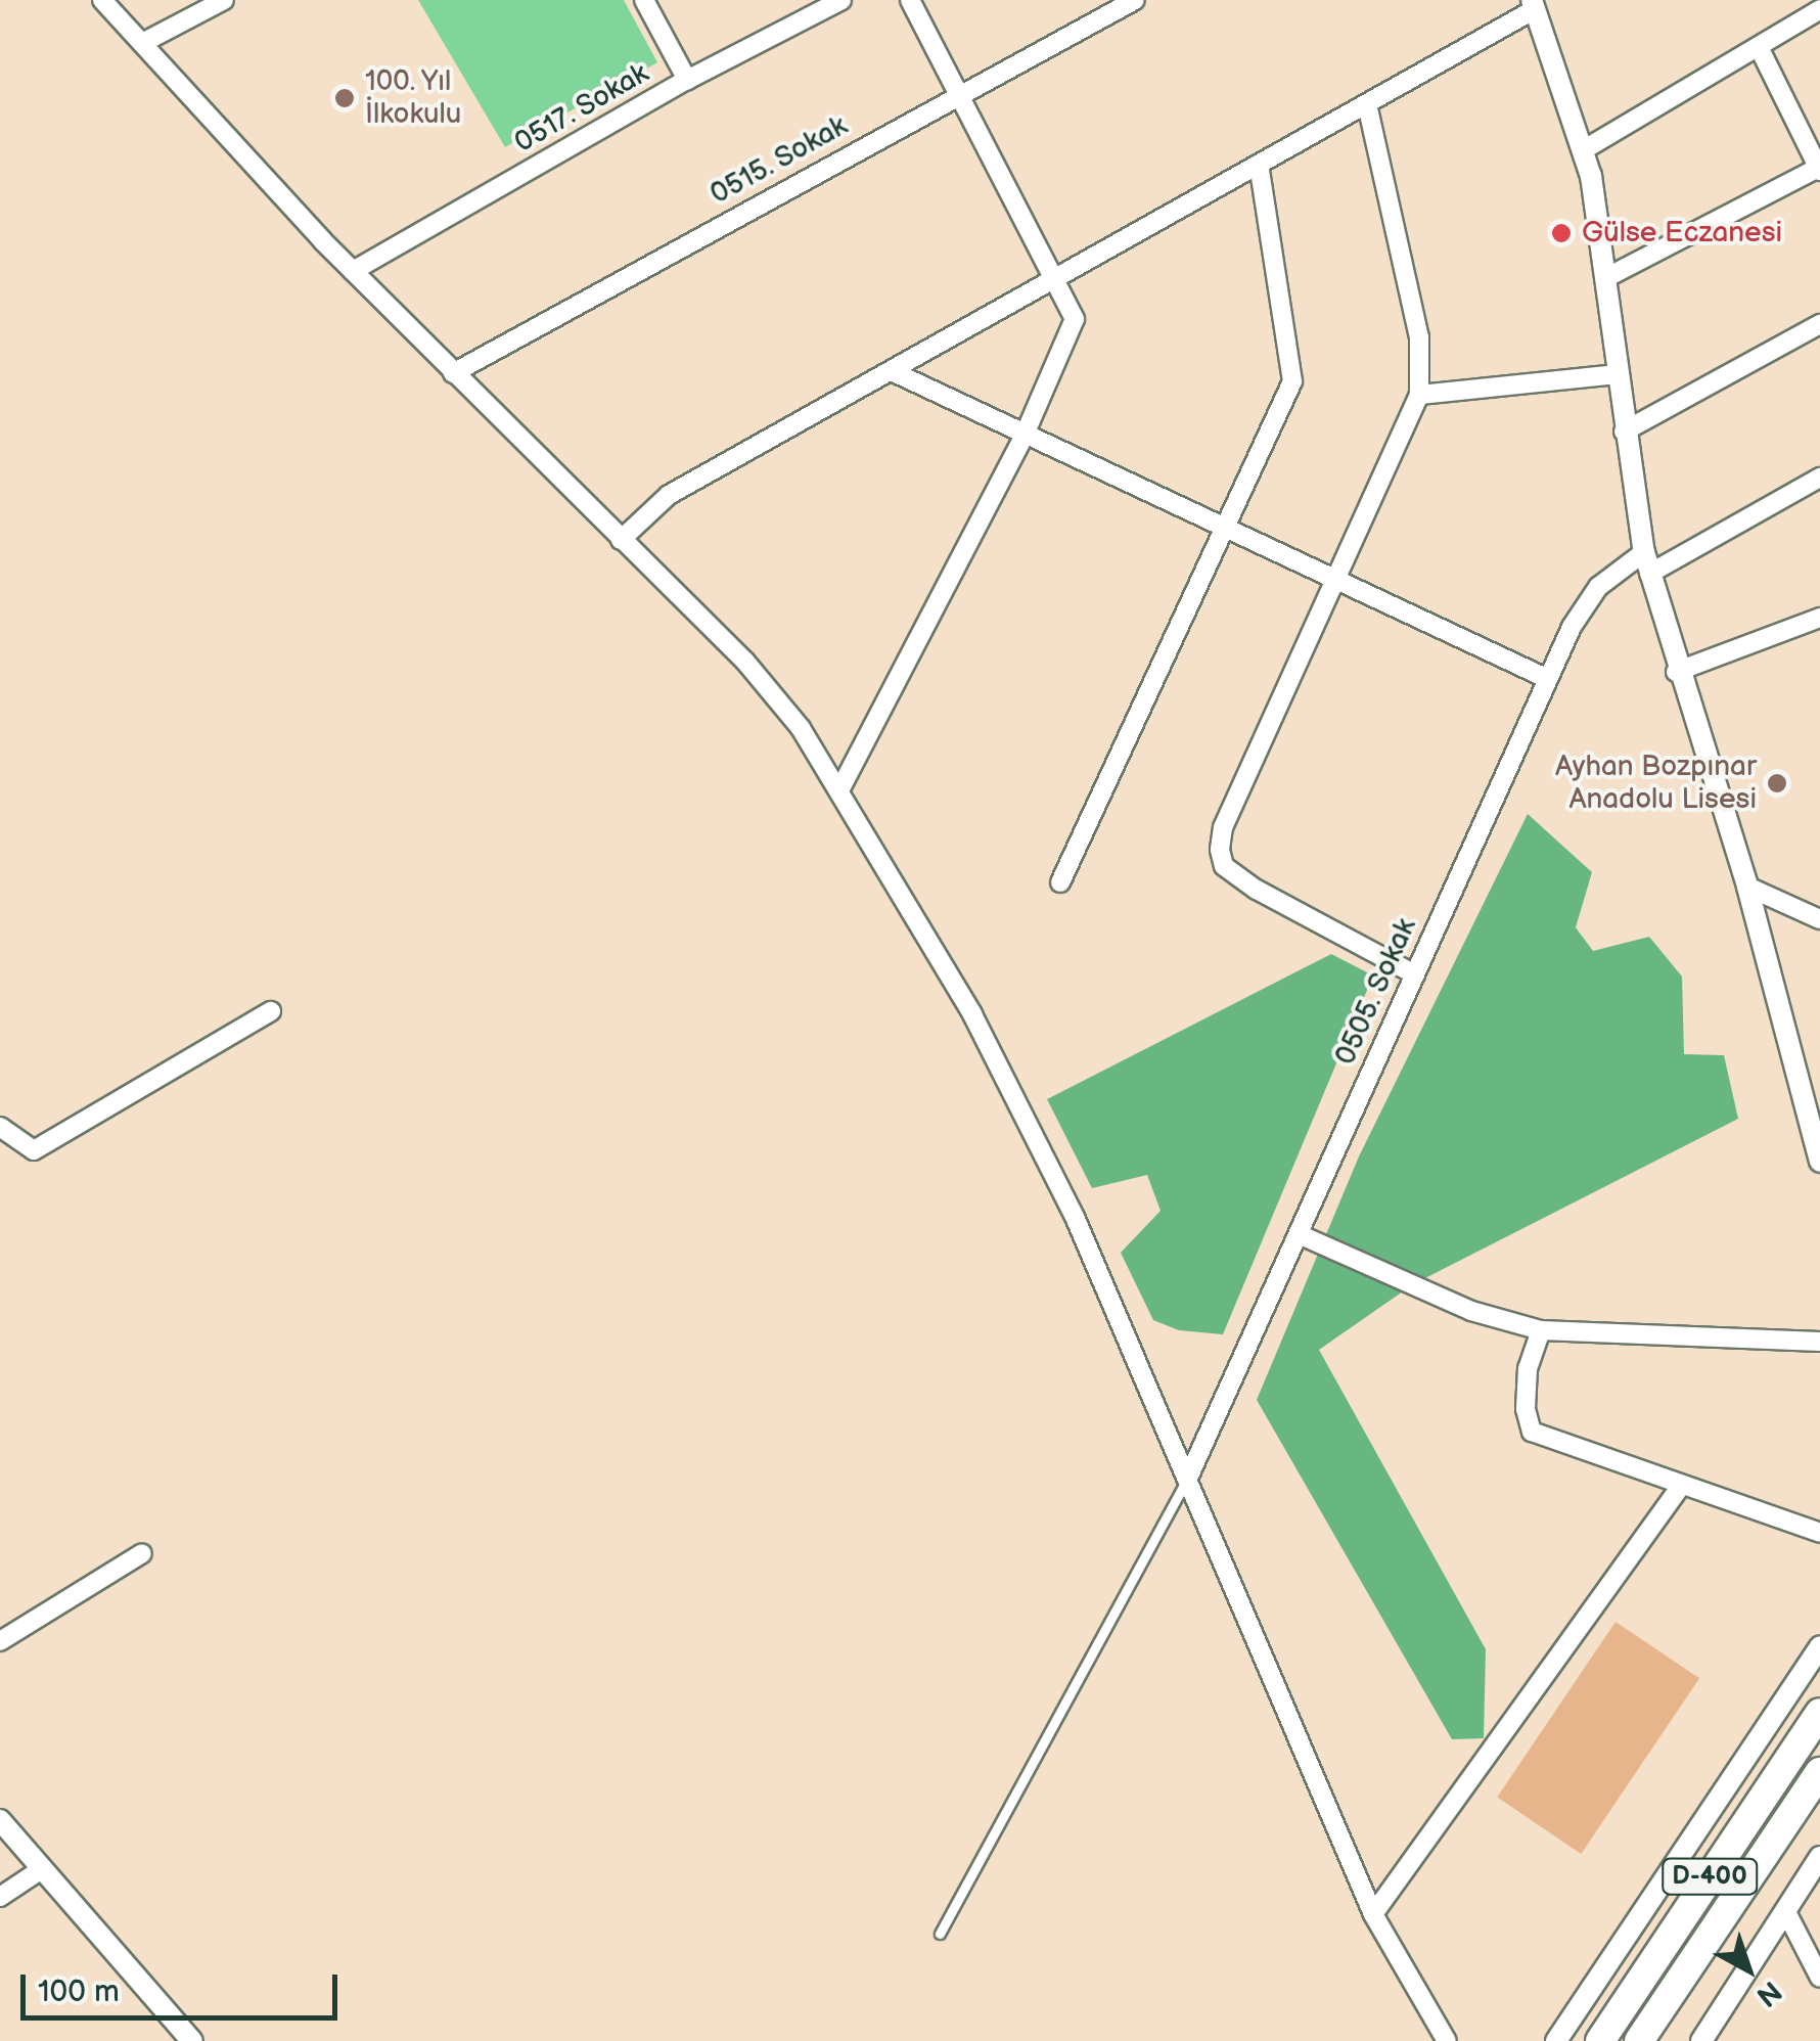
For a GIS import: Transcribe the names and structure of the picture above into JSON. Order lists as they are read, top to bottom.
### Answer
{
  "streets": {
    "highway": ["D-400"],
    "street": ["0517. Sokak", "0515. Sokak", "0505. Sokak"]
  },
  "places": ["100. Yıl İlkokulu", "Gülse Eczanesi", "Ayhan Bozpınar Anadolu Lisesi"],
  "scale_bar": "100 m",
  "north": "bottom right"
}
